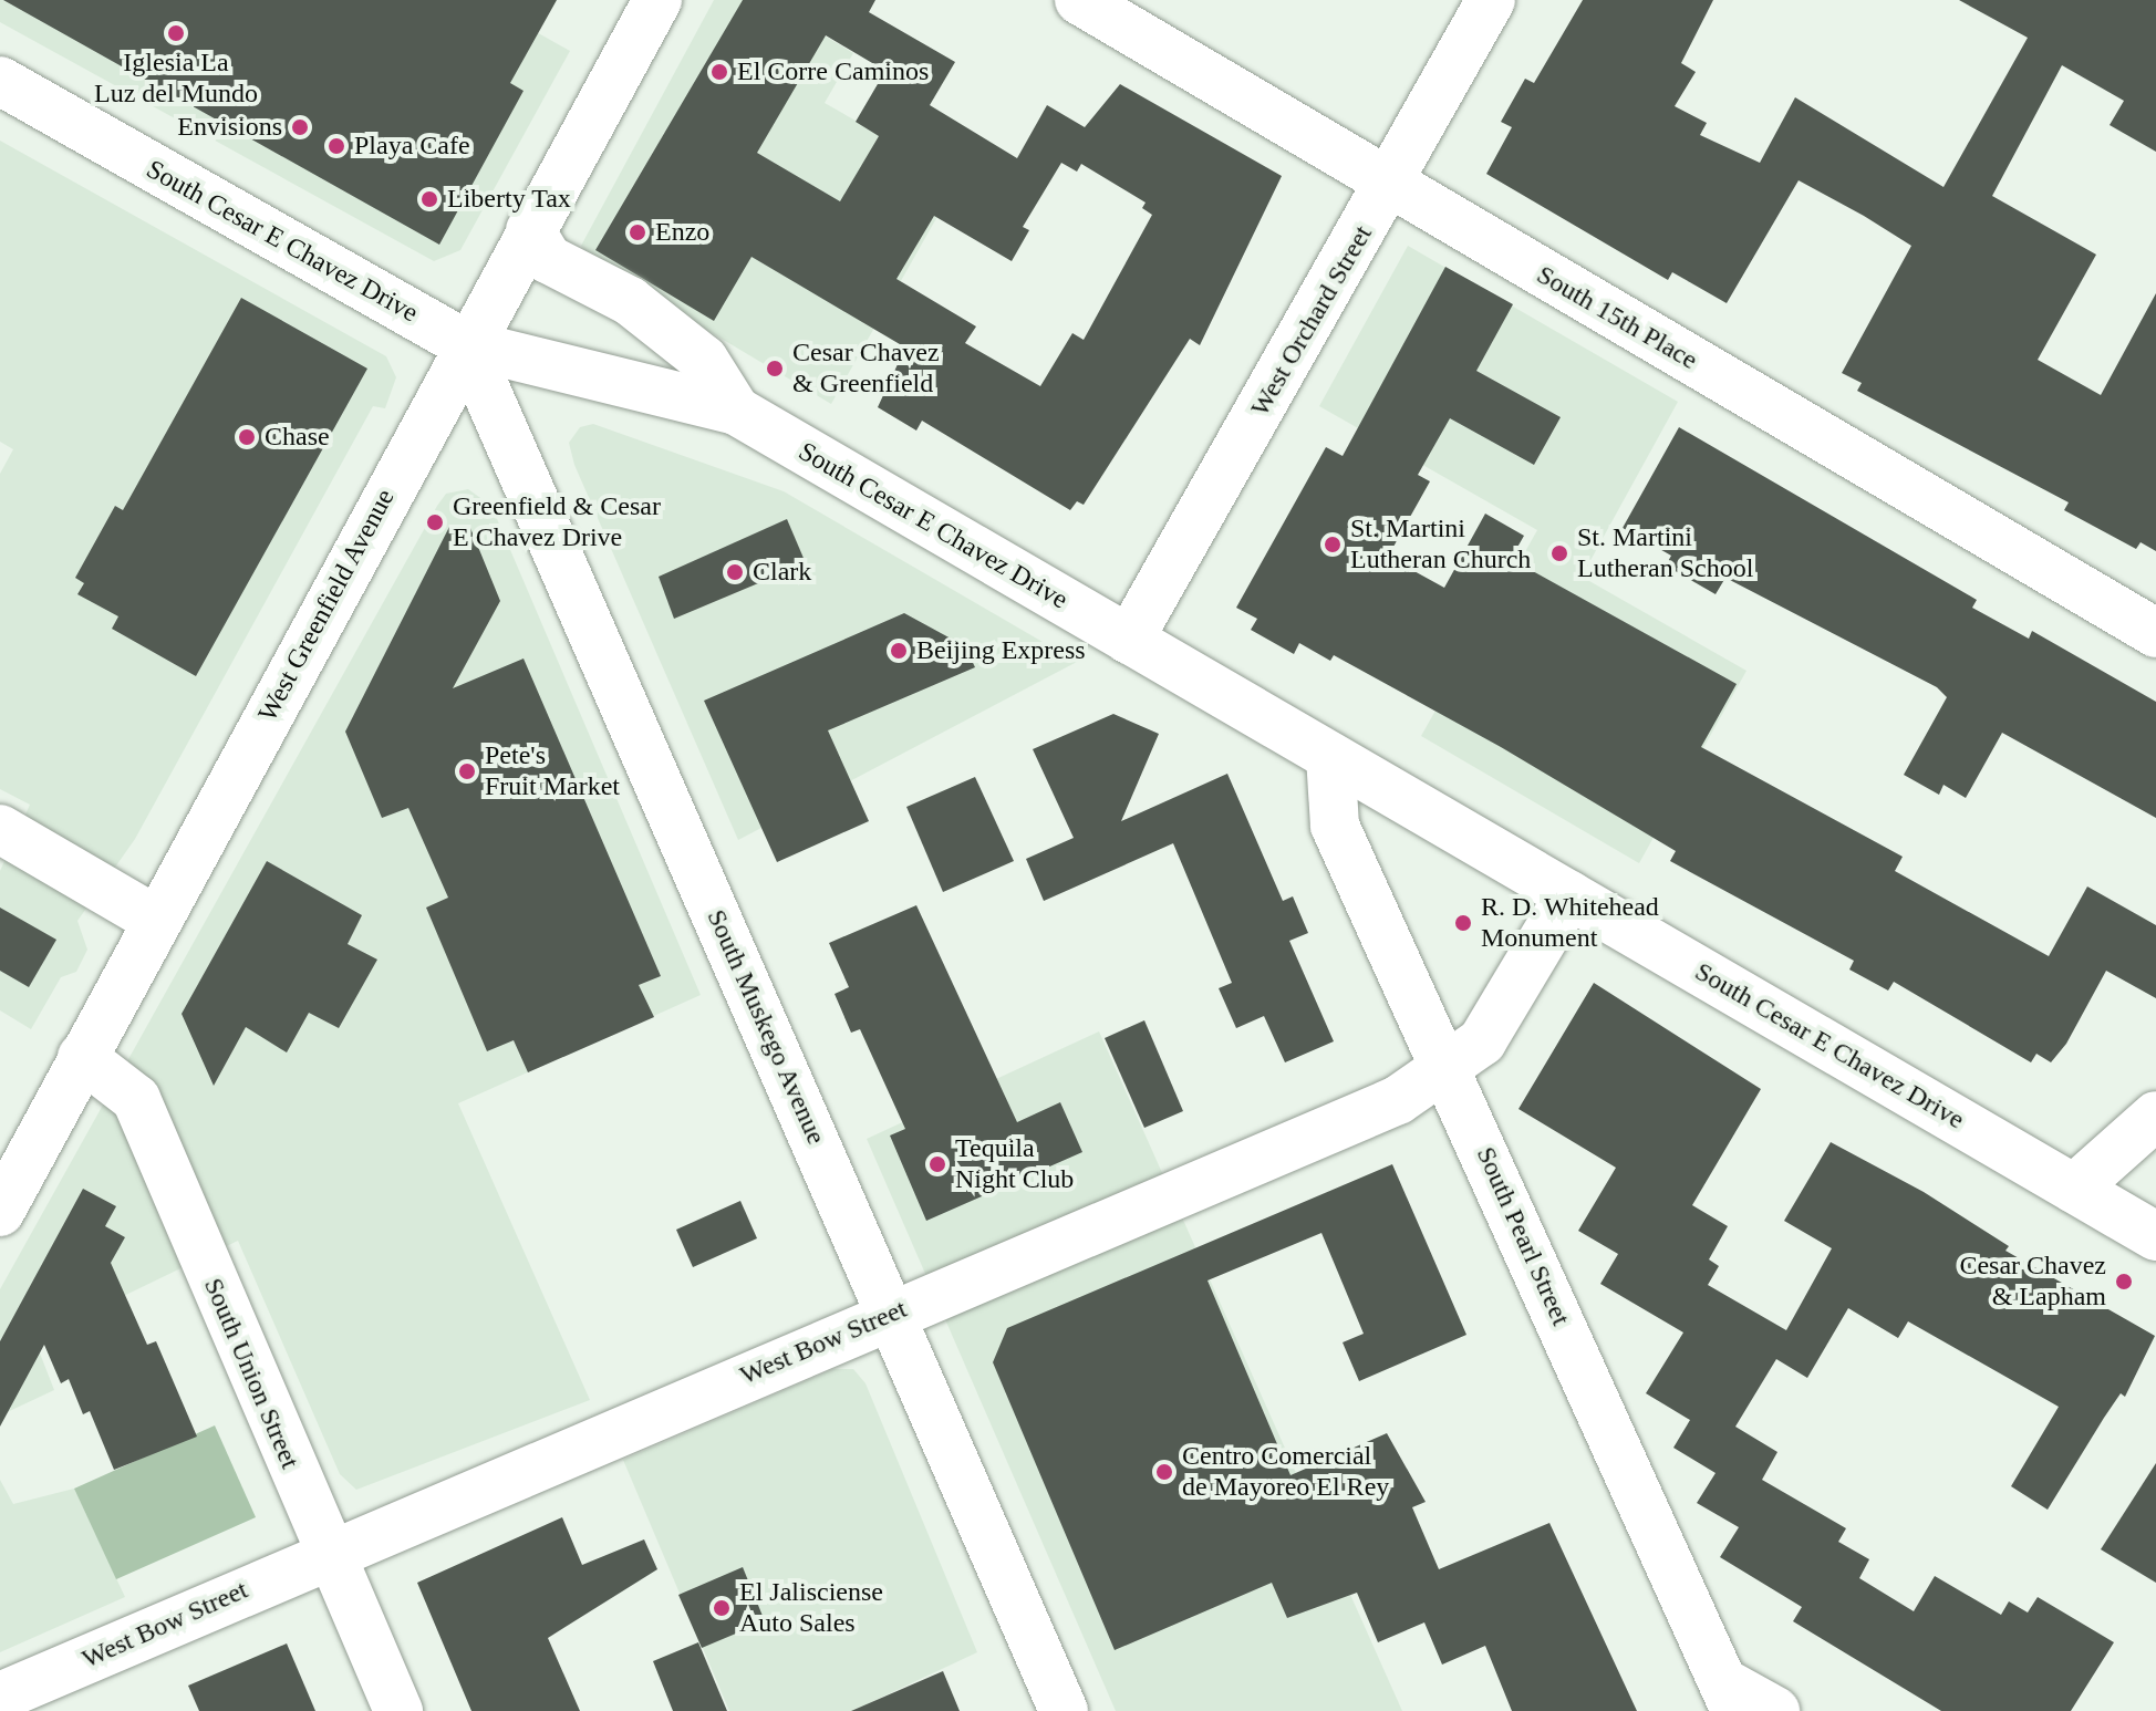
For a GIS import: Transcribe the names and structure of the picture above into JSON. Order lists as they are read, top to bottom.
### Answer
{
  "streets": {
    "street": [
      "South Cesar E Chavez Drive",
      "South 15th Place",
      "West Orchard Street",
      "West Greenfield Avenue",
      "South Muskego Avenue",
      "South Pearl Street",
      "West Bow Street",
      "South Union Street"
    ]
  },
  "crossings": [
    ["South Cesar E Chavez Drive", "West Orchard Street"],
    ["South Cesar E Chavez Drive", "West Greenfield Avenue"],
    ["South Cesar E Chavez Drive", "South Muskego Avenue"],
    ["South Cesar E Chavez Drive", "South Pearl Street"],
    ["South Cesar E Chavez Drive", "West Bow Street"],
    ["South 15th Place", "West Orchard Street"],
    ["West Greenfield Avenue", "South Muskego Avenue"],
    ["West Greenfield Avenue", "South Union Street"],
    ["South Muskego Avenue", "West Bow Street"],
    ["South Pearl Street", "West Bow Street"],
    ["West Bow Street", "South Union Street"]
  ],
  "places": [
    "Iglesia La Luz del Mundo",
    "El Corre Caminos",
    "Envisions",
    "Playa Cafe",
    "Liberty Tax",
    "Enzo",
    "Cesar Chavez & Greenfield",
    "Chase",
    "Greenfield & Cesar E Chavez Drive",
    "St. Martini Lutheran Church",
    "St. Martini Lutheran School",
    "Clark",
    "Beijing Express",
    "Pete's Fruit Market",
    "R. D. Whitehead Monument",
    "Tequila Night Club",
    "Cesar Chavez & Lapham",
    "Centro Comercial de Mayoreo El Rey",
    "El Jalisciense Auto Sales"
  ]
}
